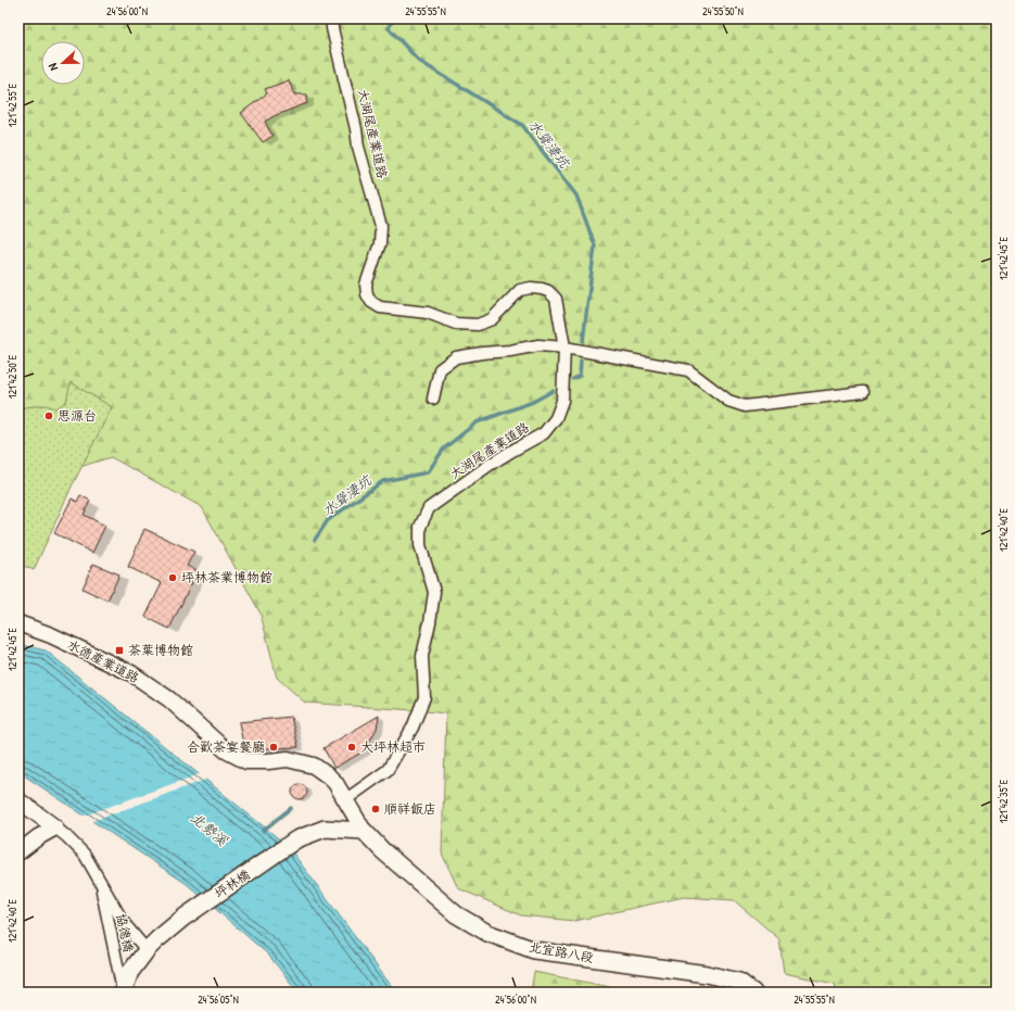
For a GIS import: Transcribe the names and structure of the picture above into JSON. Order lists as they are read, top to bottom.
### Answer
{
  "streets": {
    "main road": ["坪林橋", "北宜路八段"],
    "street": ["大湖尾產業道路", "水德產業道路", "協德橋"]
  },
  "crossings": [
    ["大湖尾產業道路", "水德產業道路"],
    ["水德產業道路", "坪林橋"],
    ["水德產業道路", "北宜路八段"],
    ["坪林橋", "協德橋"],
    ["坪林橋", "北宜路八段"]
  ],
  "water": ["水聳淒坑", "北勢溪"],
  "places": {
    "other": [
      "思源台",
      "坪林茶業博物館",
      "合歡茶宴餐廳",
      "大坪林超市",
      "順祥飯店"
    ],
    "transit": ["茶葉博物館"]
  },
  "north": "left",
  "coordinates": [
    "24°56'00\"N",
    "24°55'55\"N",
    "24°55'50\"N",
    "121°42'55\"E",
    "121°42'45\"E",
    "121°42'50\"E",
    "121°42'40\"E",
    "121°42'35\"E",
    "24°56'05\"N"
  ]
}
